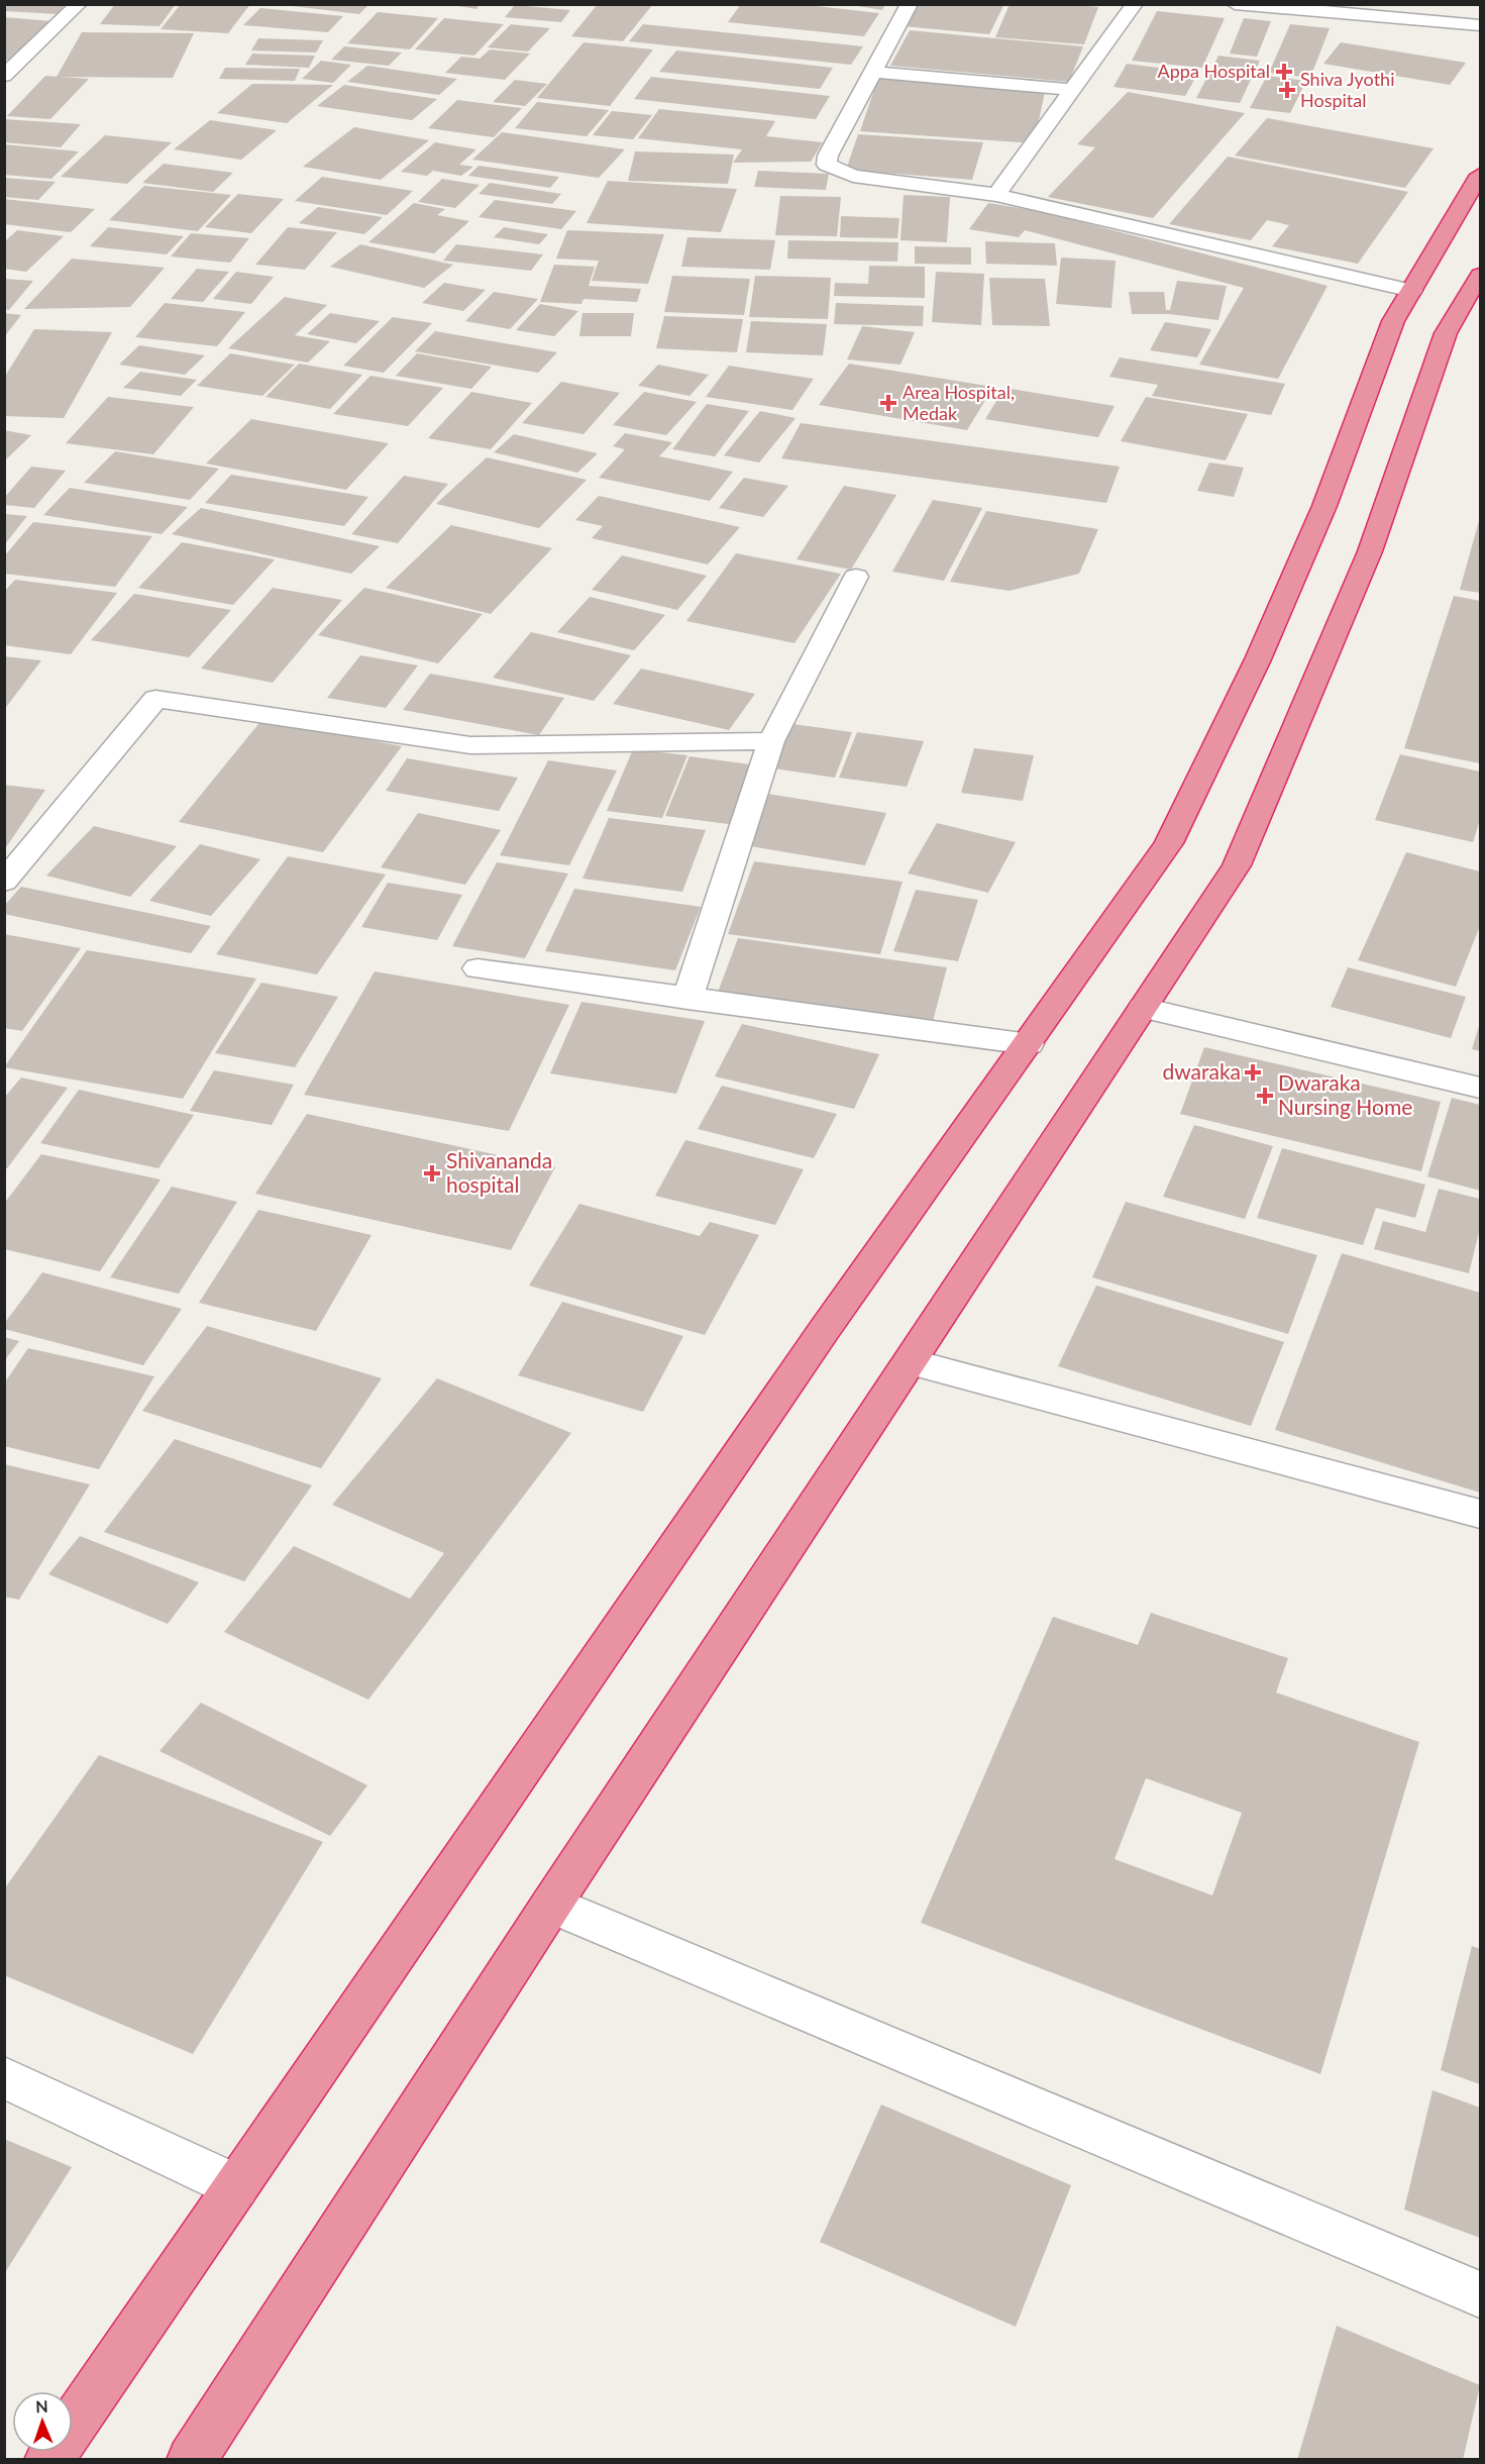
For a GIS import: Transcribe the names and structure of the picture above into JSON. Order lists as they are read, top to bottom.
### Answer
{
  "places": {
    "health": [
      "Appa Hospital",
      "Shiva Jyothi Hospital",
      "Area Hospital, Medak",
      "dwaraka",
      "Dwaraka Nursing Home",
      "Shivananda hospital"
    ]
  },
  "north": "top"
}
